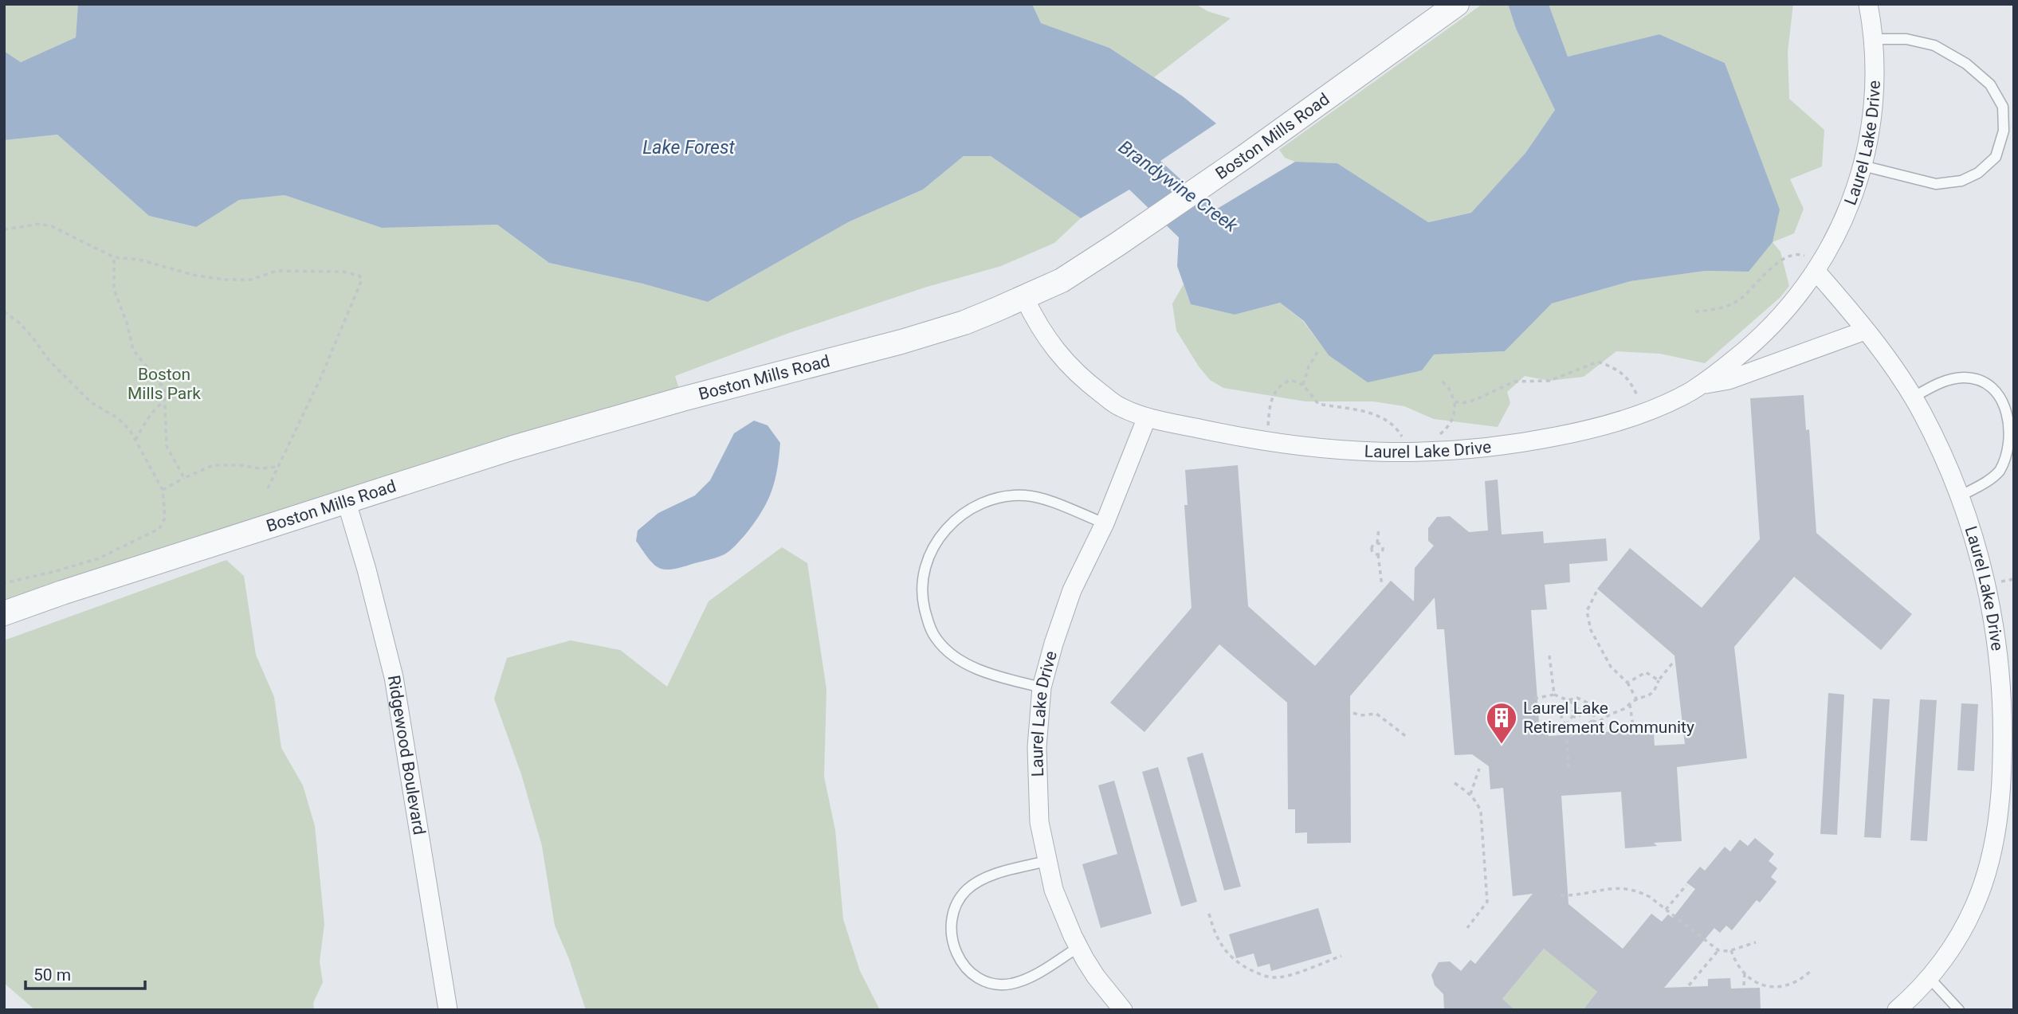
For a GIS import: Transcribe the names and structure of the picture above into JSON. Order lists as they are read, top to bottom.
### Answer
{
  "streets": {
    "street": ["Boston Mills Road", "Laurel Lake Drive", "Ridgewood Boulevard"]
  },
  "crossings": [
    ["Boston Mills Road", "Laurel Lake Drive"],
    ["Boston Mills Road", "Ridgewood Boulevard"]
  ],
  "water": ["Lake Forest", "Brandywine Creek"],
  "parks": ["Boston Mills Park"],
  "places": {
    "building": ["Laurel Lake Retirement Community"]
  },
  "scale_bar": "50 m"
}
